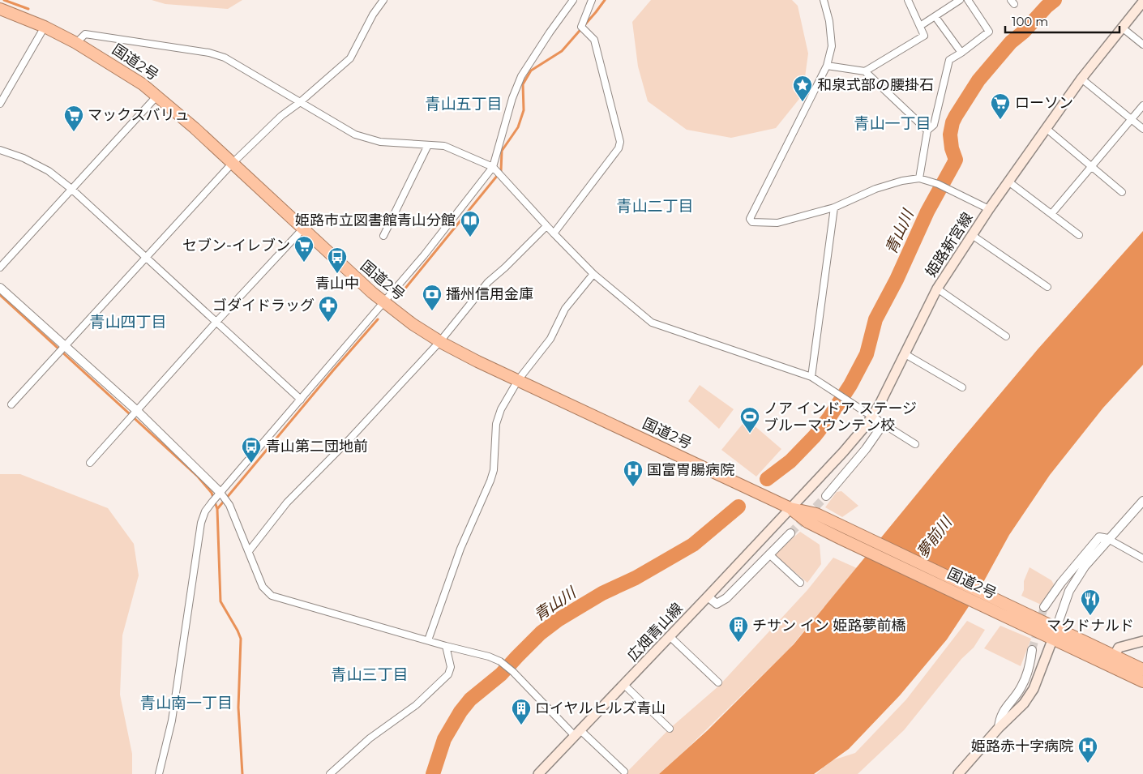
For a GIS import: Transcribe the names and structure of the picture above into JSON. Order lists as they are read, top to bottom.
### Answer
{
  "streets": {
    "highway": ["国道2号"],
    "main road": ["姫路新宮線", "広畑青山線"]
  },
  "crossings": [
    ["国道2号", "姫路新宮線"],
    ["国道2号", "広畑青山線"],
    ["姫路新宮線", "広畑青山線"]
  ],
  "districts": [
    "青山五丁目",
    "青山一丁目",
    "青山二丁目",
    "青山四丁目",
    "青山三丁目",
    "青山南一丁目"
  ],
  "water": ["青山川", "夢前川"],
  "places": {
    "place": ["和泉式部の腰掛石"],
    "supermarket": ["ローソン", "マックスバリュ", "セブン-イレブン"],
    "library": ["姫路市立図書館青山分館"],
    "bus stop": ["青山中", "青山第二団地前"],
    "bank": ["播州信用金庫"],
    "pharmacy": ["ゴダイドラッグ"],
    "sports": ["ノア インドア ステージ ブルーマウンテン校"],
    "hospital": ["国富胃腸病院", "姫路赤十字病院"],
    "restaurant": ["マクドナルド"],
    "building": ["チサン イン 姫路夢前橋", "ロイヤルヒルズ青山"]
  },
  "scale_bar": "100 m"
}
